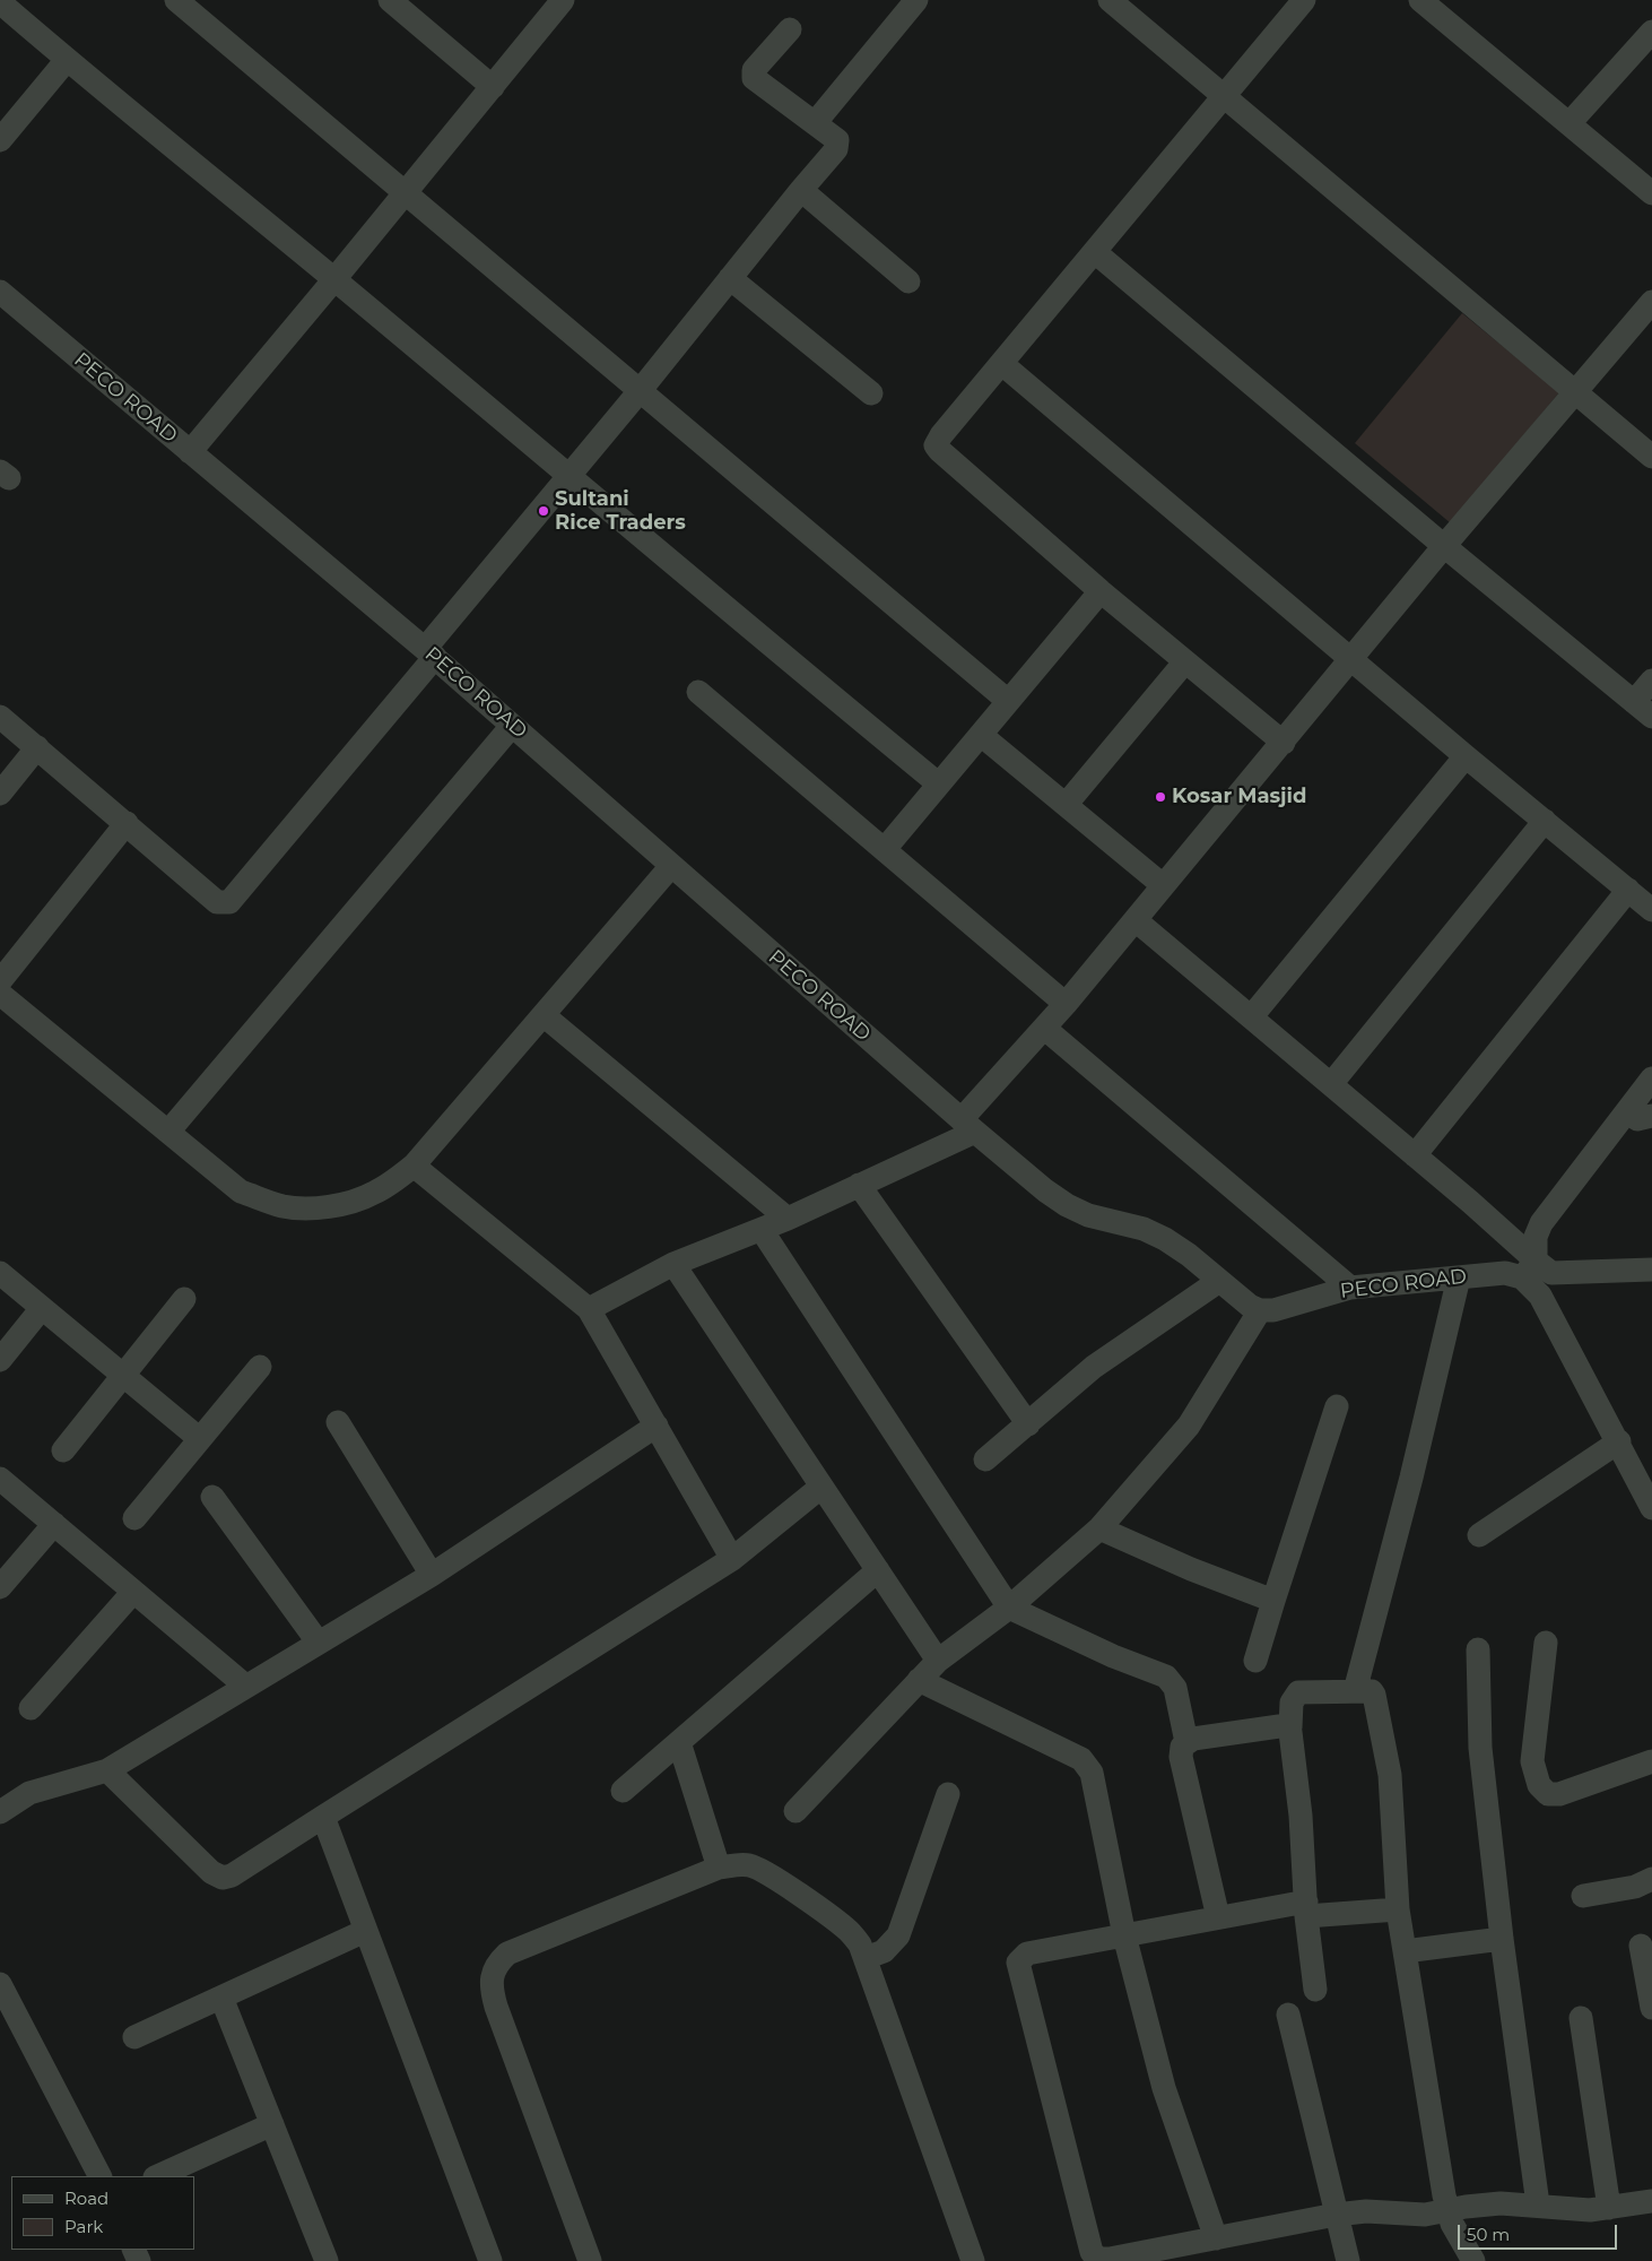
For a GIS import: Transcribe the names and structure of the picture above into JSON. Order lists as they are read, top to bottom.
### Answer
{
  "streets": {
    "street": ["PECO ROAD"]
  },
  "places": ["Sultani Rice Traders", "Kosar Masjid"],
  "legend": ["Road", "Park"],
  "scale_bar": "50 m"
}
